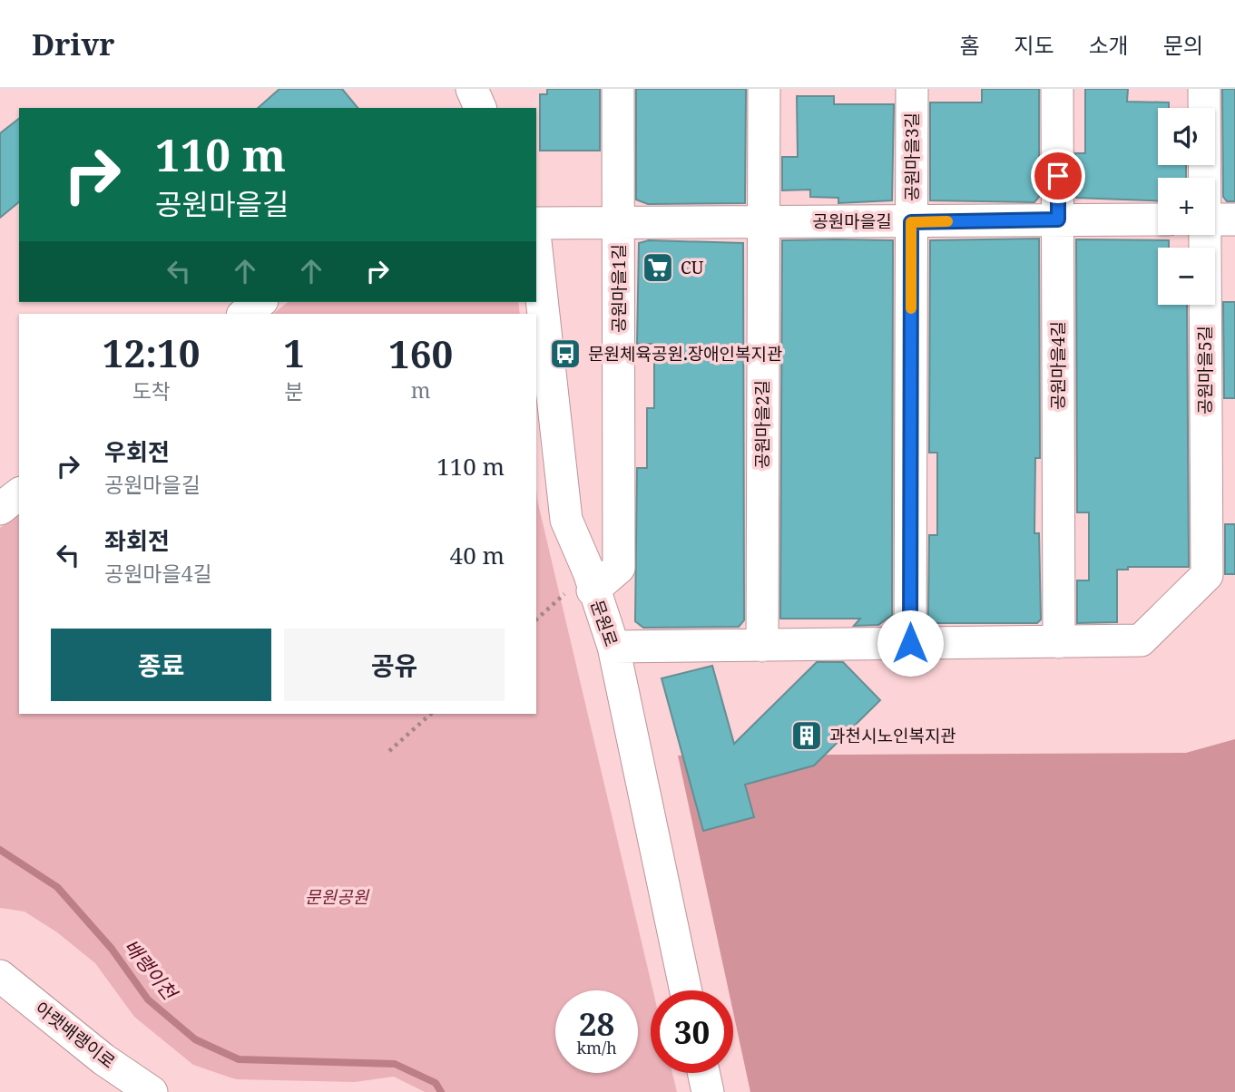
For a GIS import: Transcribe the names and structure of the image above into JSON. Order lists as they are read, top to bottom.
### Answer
{
  "streets": {
    "street": [
      "공원마을3길",
      "공원마을길",
      "공원마을1길",
      "공원마을4길",
      "공원마을5길",
      "공원마을2길",
      "문원로",
      "아랫배랭이로"
    ]
  },
  "crossings": [
    ["공원마을3길", "공원마을길"],
    ["공원마을길", "공원마을1길"],
    ["공원마을길", "공원마을4길"],
    ["공원마을길", "공원마을2길"],
    ["공원마을1길", "문원로"],
    ["공원마을4길", "공원마을5길"]
  ],
  "water": ["배랭이천"],
  "parks": ["문원공원"],
  "places": {
    "supermarket": ["CU"],
    "bus stop": ["문원체육공원.장애인복지관"],
    "building": ["과천시노인복지관"]
  },
  "page": {
    "header": "Drivr",
    "nav": [
      "홈",
      "지도",
      "소개",
      "문의"
    ],
    "map_buttons": ["+", "−"],
    "turn": ["110 m", "공원마을길"],
    "eta": [
      "12:10",
      "도착",
      "1",
      "분",
      "160",
      "m"
    ],
    "list": [
      {
        "name": "우회전",
        "note": "공원마을길",
        "value": "110 m"
      },
      {
        "name": "좌회전",
        "note": "공원마을4길",
        "value": "40 m"
      }
    ],
    "buttons": ["종료", "공유"],
    "speed": "28 km/h",
    "limit": "30"
  }
}
